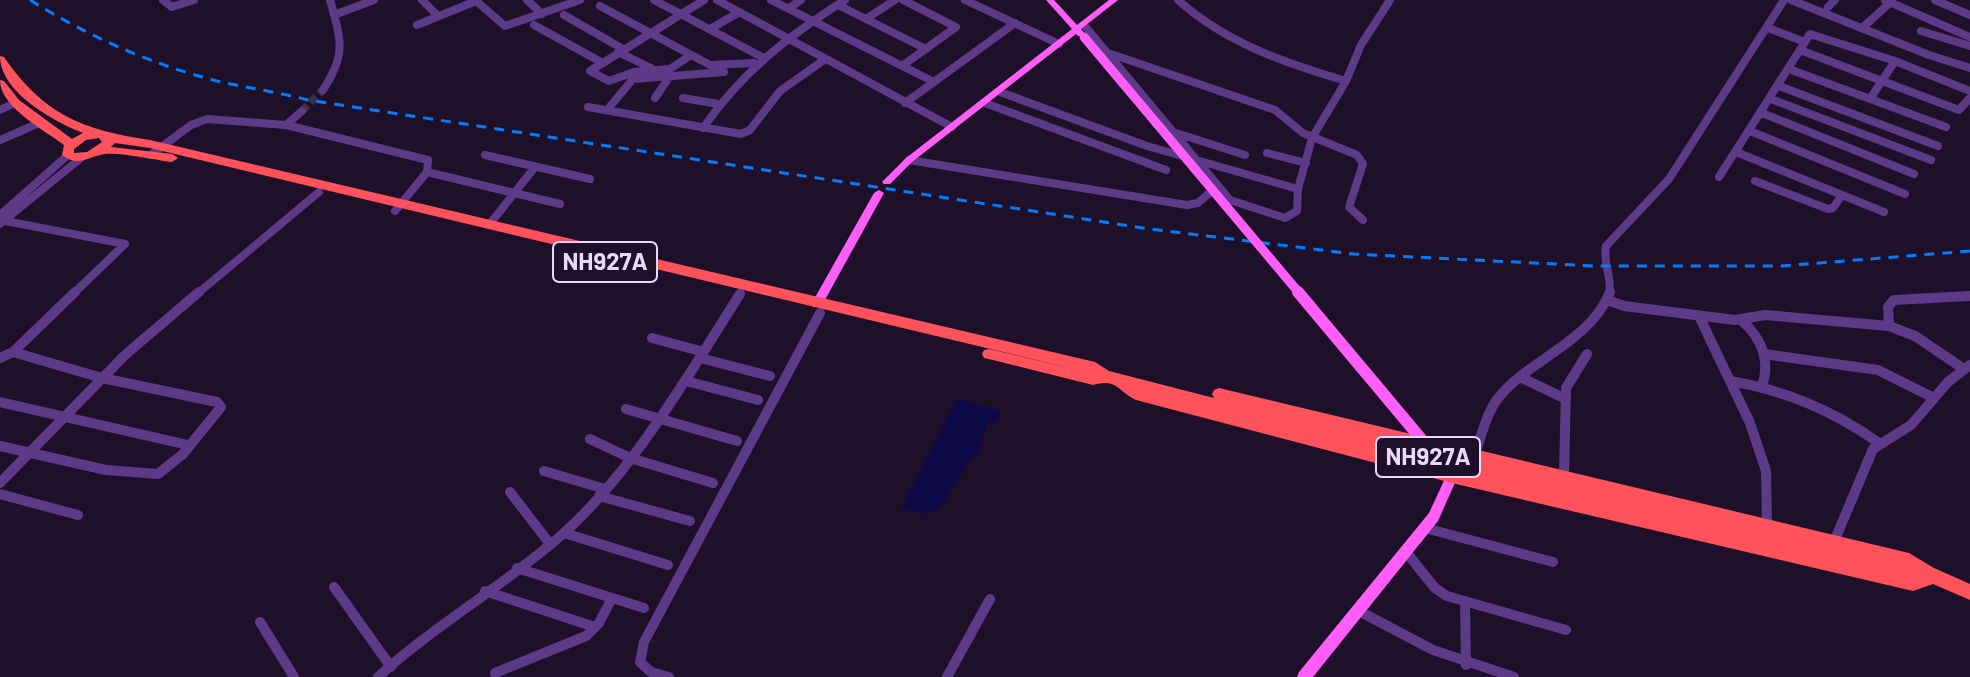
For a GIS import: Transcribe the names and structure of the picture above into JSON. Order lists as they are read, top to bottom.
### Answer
{
  "streets": {
    "highway": ["NH927A"]
  }
}
